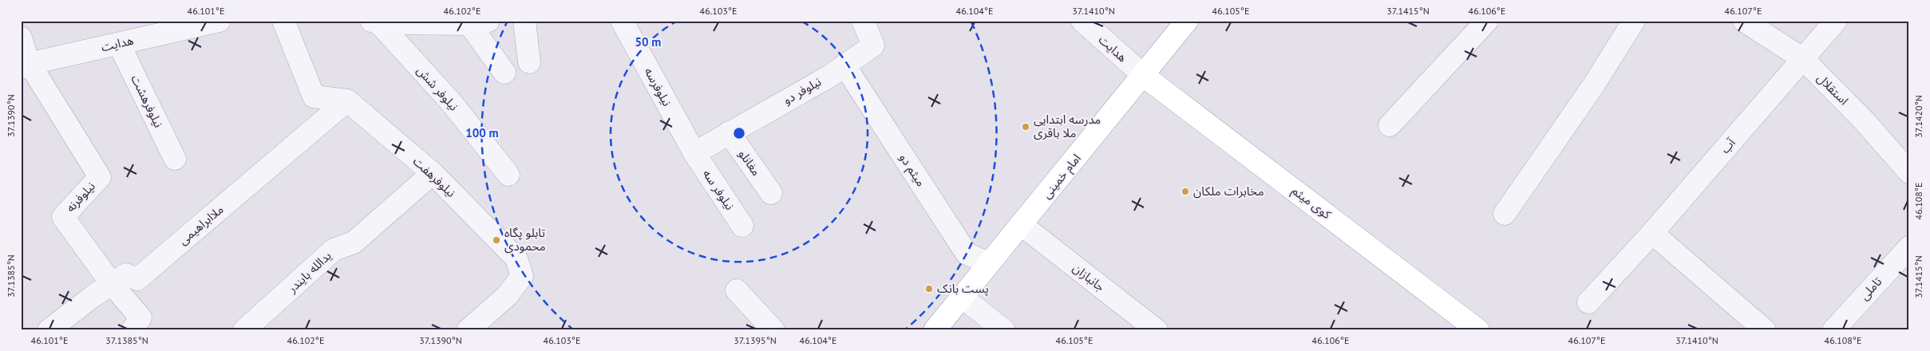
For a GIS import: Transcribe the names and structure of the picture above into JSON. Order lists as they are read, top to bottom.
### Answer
{
  "streets": {
    "main road": ["امام خمینی", "کوی میثم"],
    "street": [
      "هدایت",
      "نیلوفرسه",
      "نیلوفر شش",
      "استقلال",
      "نیلوفر دو",
      "نیلوفرهشت",
      "آب",
      "مغانلو",
      "میثم دو",
      "نیلوفرهفت",
      "نیلوفر سه",
      "نیلوفرنه",
      "ملاابراهیمی",
      "یدالله بایندر",
      "جانبازان",
      "تاملی"
    ]
  },
  "crossings": [
    ["هدایت", "نیلوفرهشت"],
    ["هدایت", "امام خمینی"],
    ["هدایت", "نیلوفرنه"],
    ["هدایت", "کوی میثم"],
    ["نیلوفرسه", "نیلوفر دو"],
    ["نیلوفرسه", "نیلوفر سه"],
    ["استقلال", "آب"],
    ["نیلوفر دو", "مغانلو"],
    ["نیلوفر دو", "میثم دو"],
    ["نیلوفر دو", "نیلوفر سه"],
    ["میثم دو", "امام خمینی"],
    ["امام خمینی", "کوی میثم"],
    ["امام خمینی", "جانبازان"],
    ["نیلوفرهفت", "ملاابراهیمی"],
    ["نیلوفرهفت", "یدالله بایندر"],
    ["نیلوفرنه", "ملاابراهیمی"]
  ],
  "places": [
    "مدرسه ابتدایی ملا باقری",
    "مخابرات ملکان",
    "تابلو پگاه محمودی",
    "پست بانک"
  ],
  "coordinates": [
    "46.101°E",
    "46.102°E",
    "46.103°E",
    "46.104°E",
    "37.1410°N",
    "46.105°E",
    "37.1415°N",
    "46.106°E",
    "46.107°E",
    "37.1390°N",
    "37.1420°N",
    "46.108°E",
    "37.1385°N",
    "37.1395°N"
  ],
  "rings": ["50 m", "100 m"]
}
